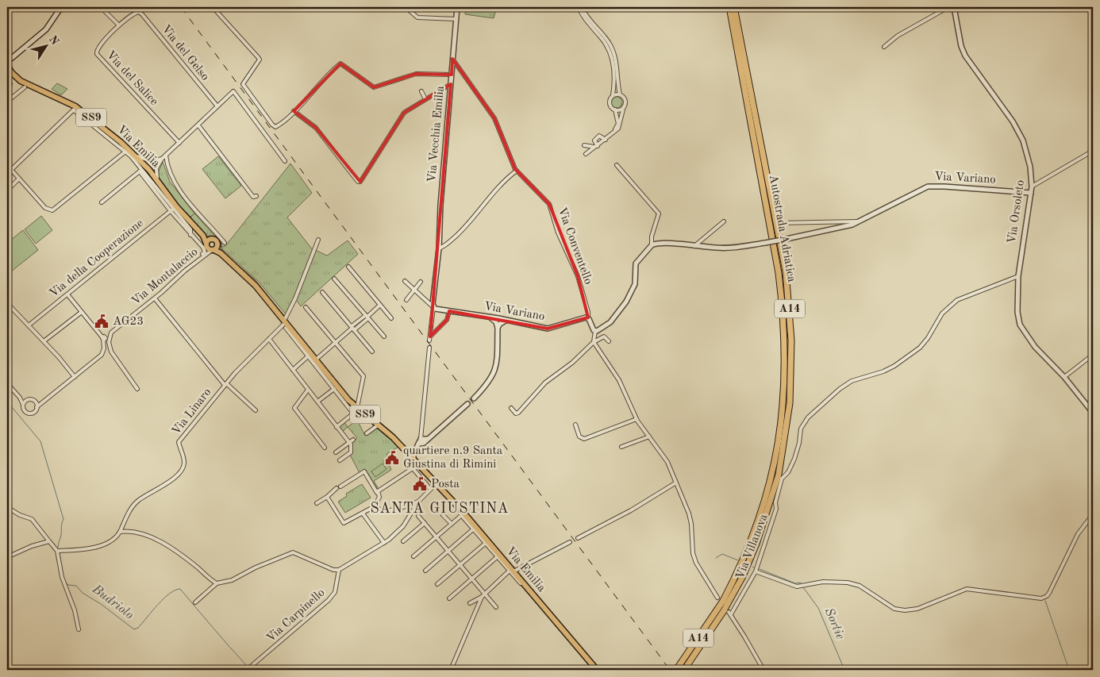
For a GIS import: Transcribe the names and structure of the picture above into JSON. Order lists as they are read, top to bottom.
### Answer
{
  "streets": {
    "highway": ["Autostrada Adriatica", "A14"],
    "main road": ["SS9", "Via Emilia"],
    "street": [
      "Via del Gelso",
      "Via del Salice",
      "Via Vecchia Emilia",
      "Via Variano",
      "Via Orsoleto",
      "Via Conventello",
      "Via della Cooperazione",
      "Via Montalaccio",
      "Via Linaro",
      "Via Villanova",
      "Via Carpinello"
    ]
  },
  "crossings": [
    ["Via del Gelso", "Via del Salice"],
    ["Via Vecchia Emilia", "Via Variano"],
    ["Via Vecchia Emilia", "Via Conventello"],
    ["Via Emilia", "Via della Cooperazione"],
    ["Via Emilia", "Via Montalaccio"],
    ["Via Emilia", "Via Linaro"],
    ["Via Variano", "Via Orsoleto"],
    ["Via Variano", "Via Conventello"],
    ["Via Orsoleto", "Via Villanova"],
    ["Autostrada Adriatica", "Via Villanova"],
    ["Via Montalaccio", "Via Linaro"]
  ],
  "districts": ["SANTA GIUSTINA"],
  "water": ["Budriolo", "Sortie"],
  "places": {
    "public building": ["AG23", "quartiere n.9 Santa Giustina di Rimini", "Posta"]
  },
  "north": "top right"
}
